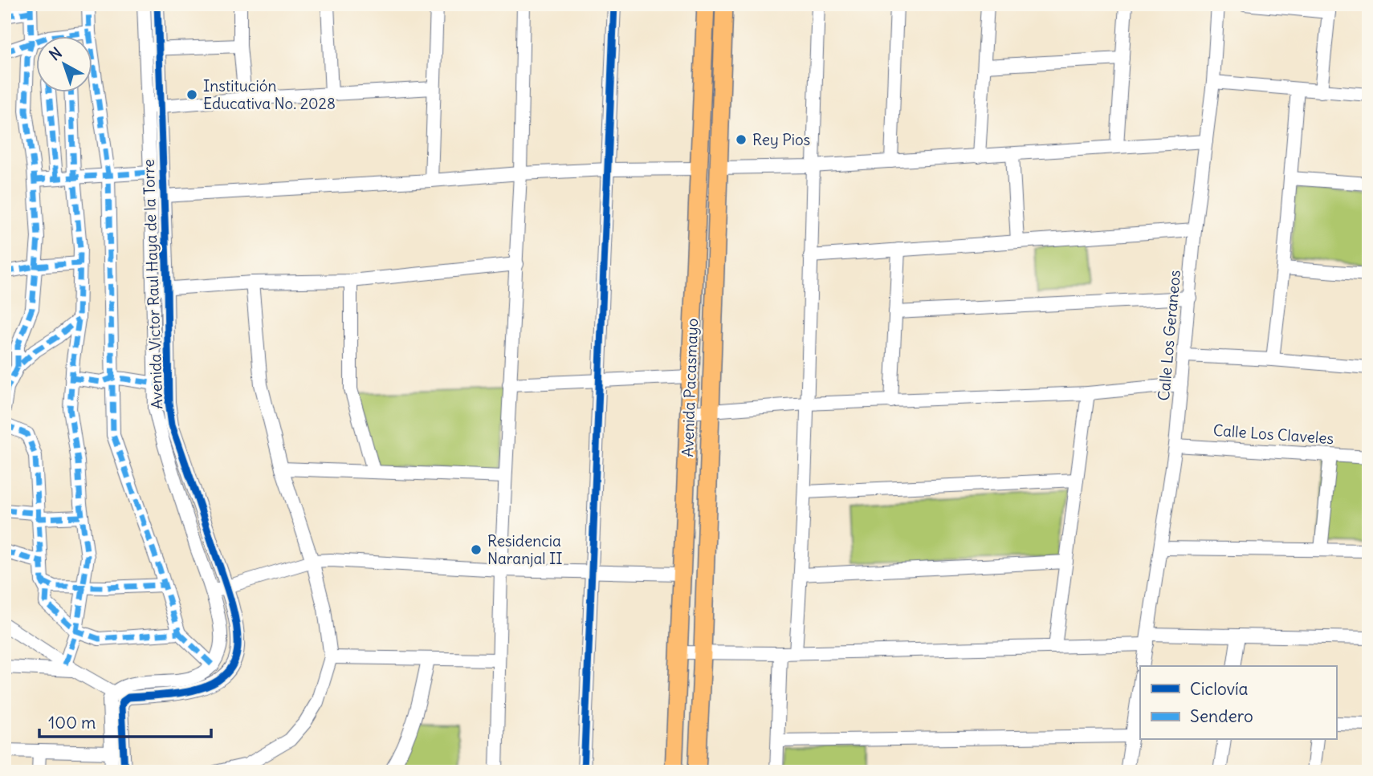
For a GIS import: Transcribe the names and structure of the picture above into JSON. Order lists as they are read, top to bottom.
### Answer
{
  "streets": {
    "main road": ["Avenida Pacasmayo"],
    "street": ["Avenida Victor Raul Haya de la Torre", "Calle Los Geraneos", "Calle Los Claveles"]
  },
  "crossings": [
    ["Calle Los Geraneos", "Calle Los Claveles"]
  ],
  "places": ["Institución Educativa No. 2028", "Rey Pios", "Residencia Naranjal II"],
  "legend": ["Ciclovía", "Sendero"],
  "scale_bar": "100 m",
  "north": "top left"
}
